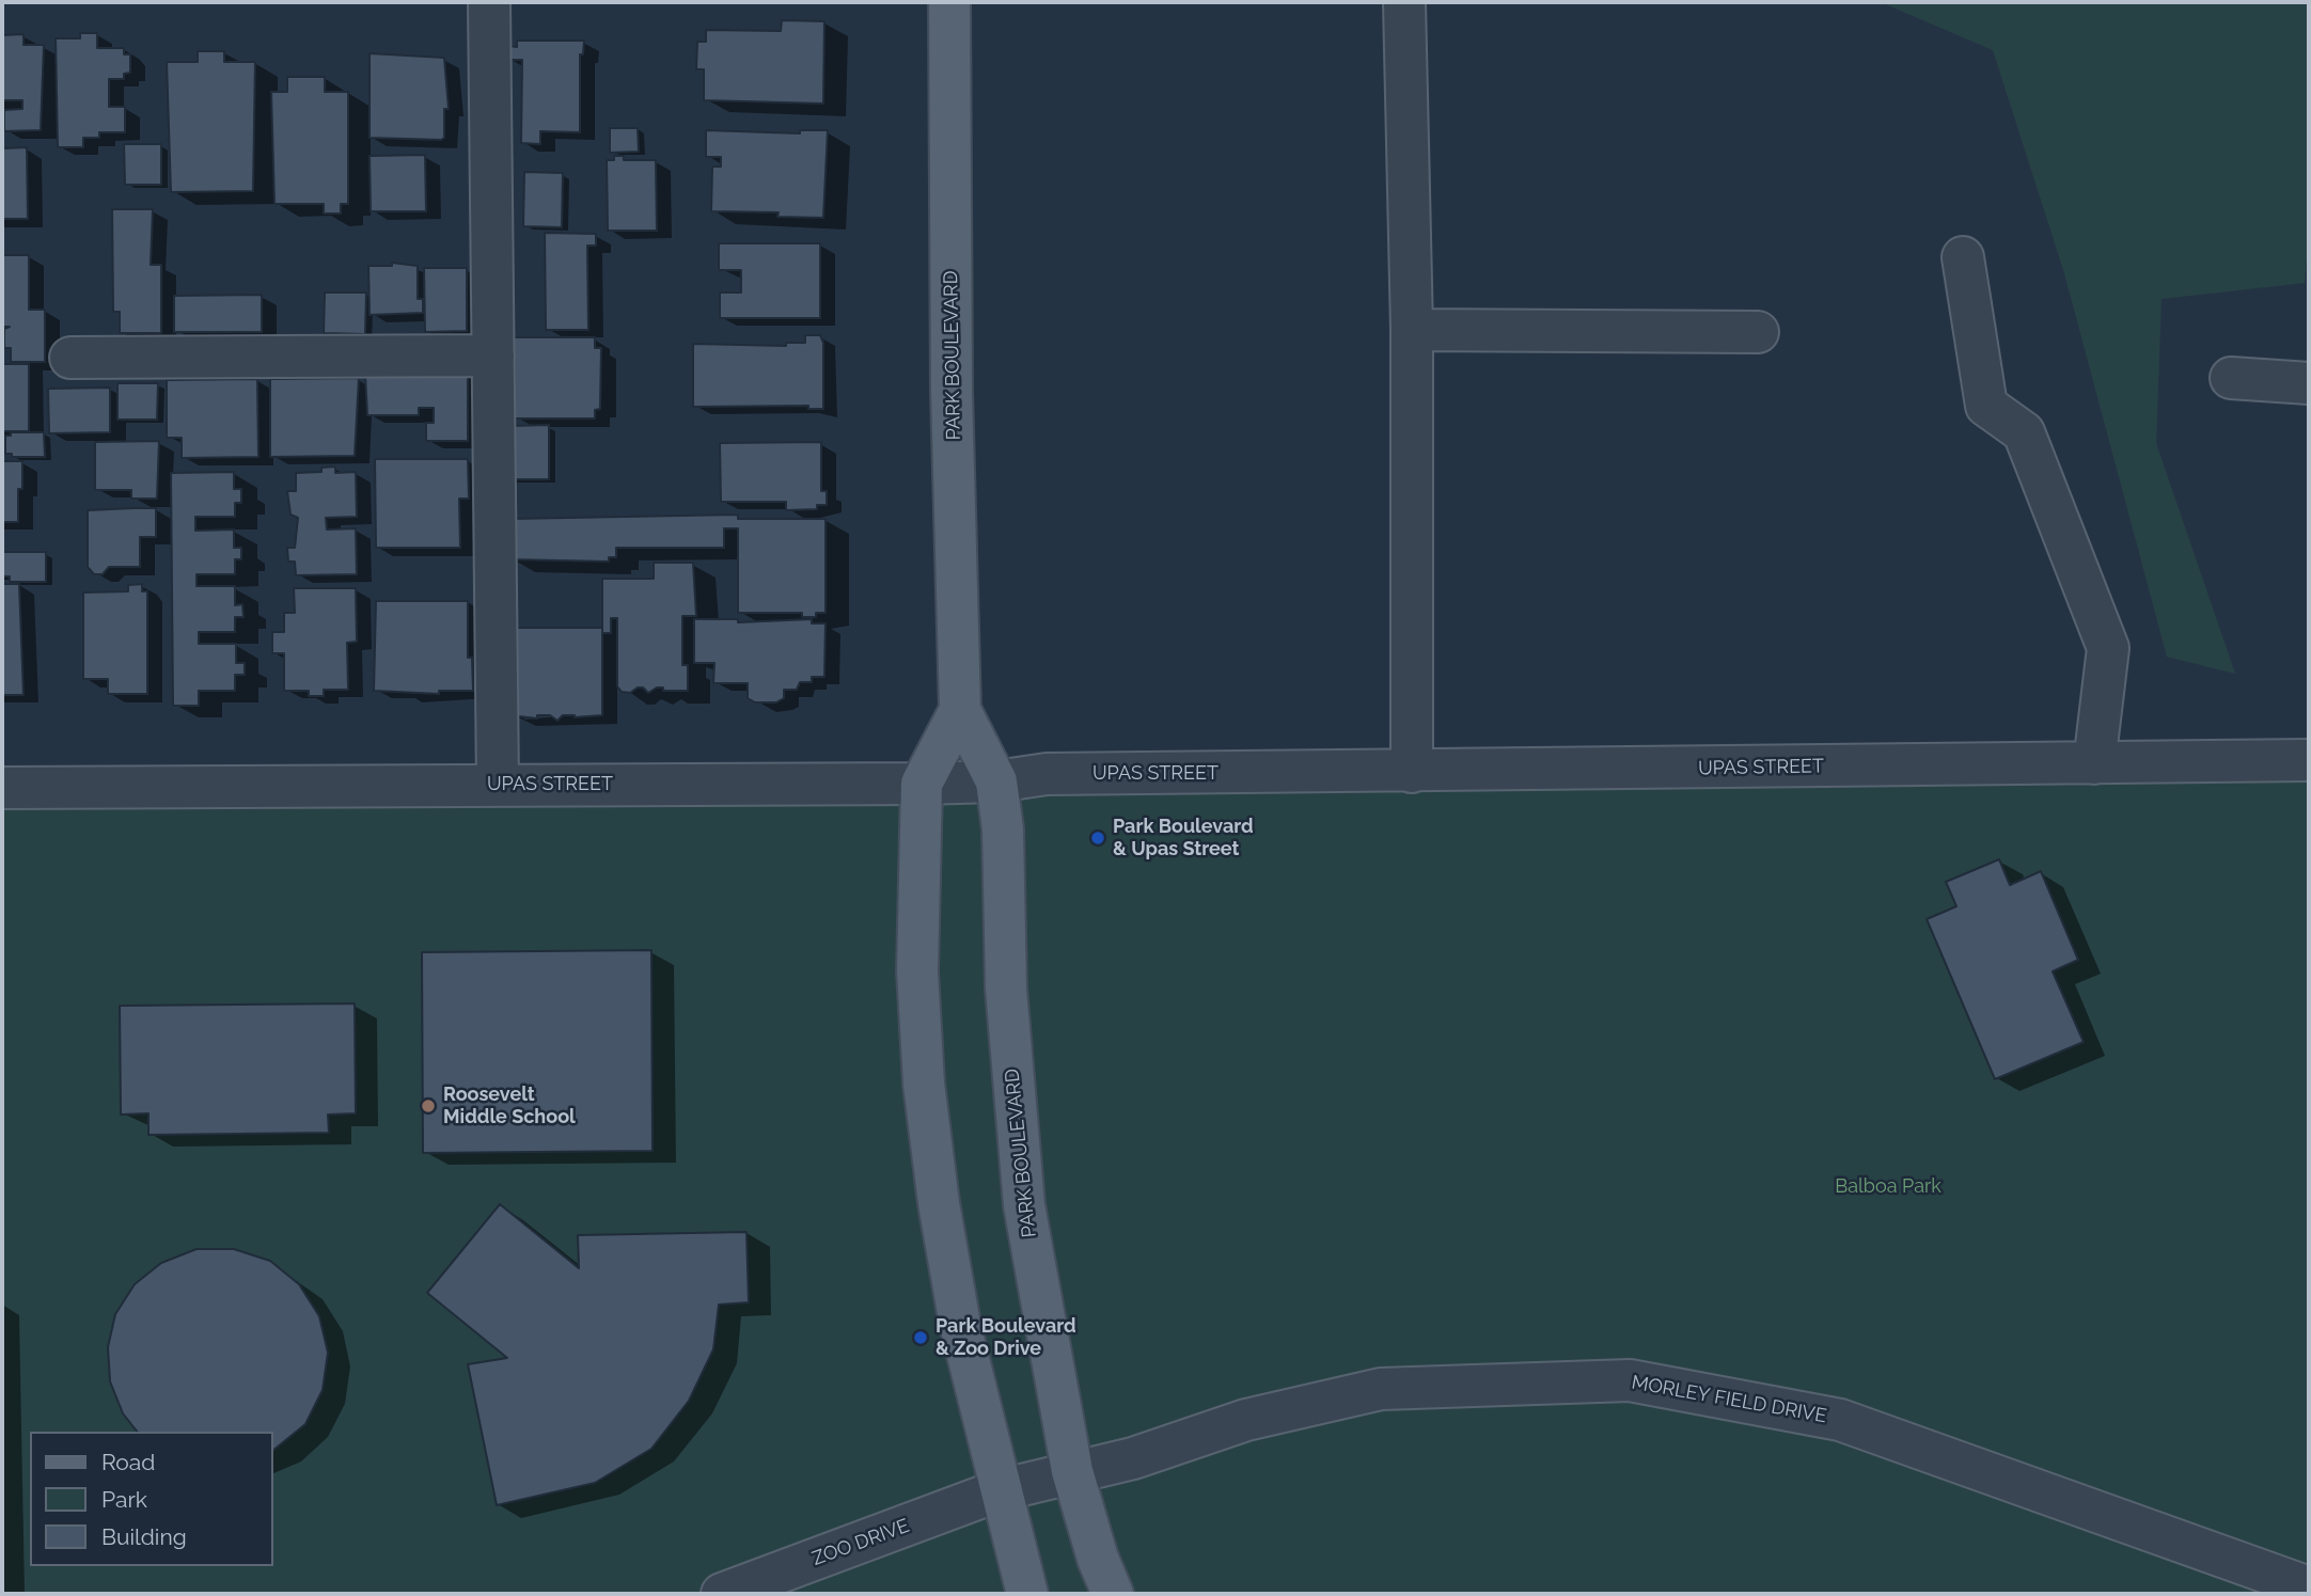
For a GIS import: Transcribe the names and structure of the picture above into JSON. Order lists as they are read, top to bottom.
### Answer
{
  "streets": {
    "main road": ["PARK BOULEVARD"],
    "street": ["UPAS STREET", "MORLEY FIELD DRIVE", "ZOO DRIVE"]
  },
  "crossings": [
    ["PARK BOULEVARD", "UPAS STREET"],
    ["PARK BOULEVARD", "MORLEY FIELD DRIVE"],
    ["PARK BOULEVARD", "ZOO DRIVE"],
    ["MORLEY FIELD DRIVE", "ZOO DRIVE"]
  ],
  "parks": ["Balboa Park"],
  "places": ["Park Boulevard & Upas Street", "Roosevelt Middle School", "Park Boulevard & Zoo Drive"],
  "legend": ["Road", "Park", "Building"]
}
